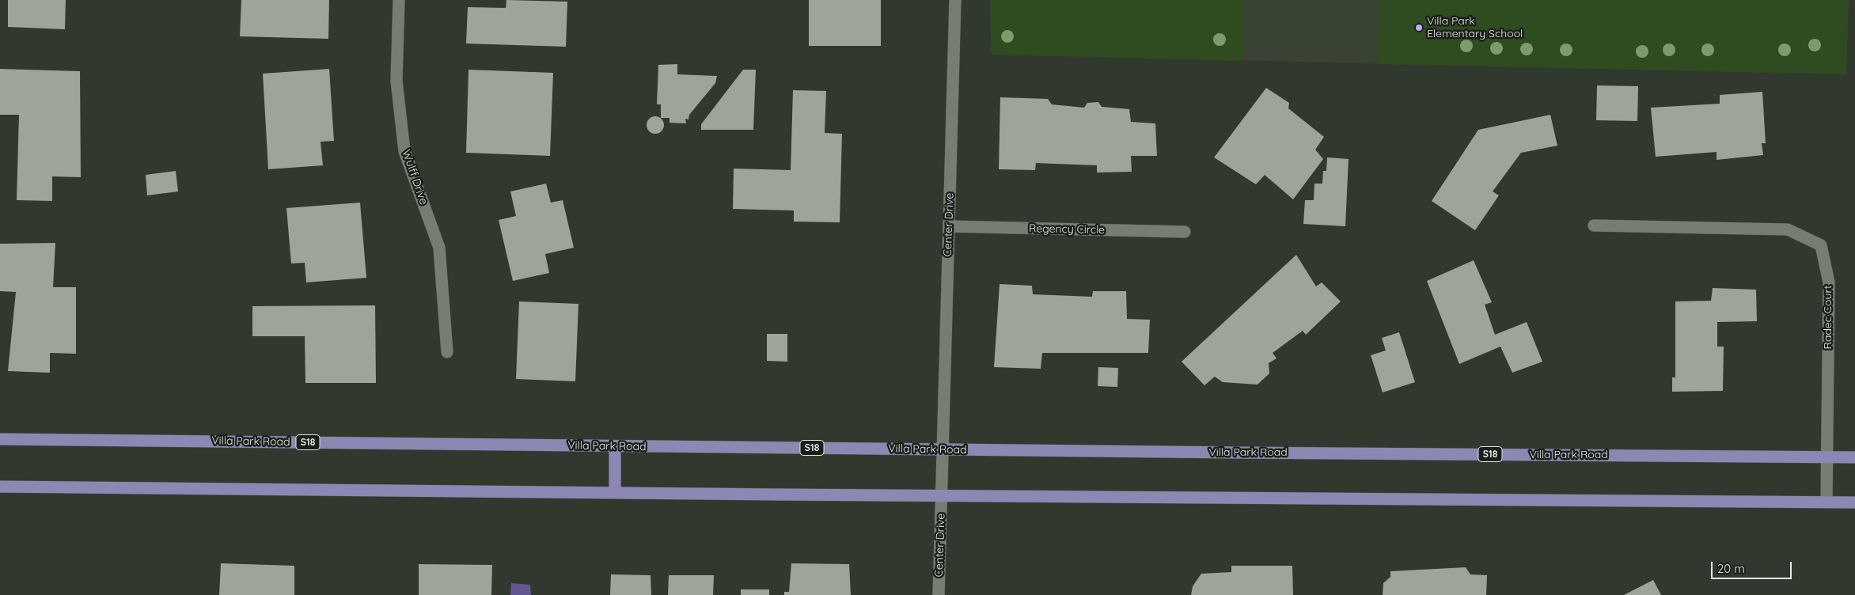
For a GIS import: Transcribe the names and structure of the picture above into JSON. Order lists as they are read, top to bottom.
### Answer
{
  "streets": {
    "main road": ["Villa Park Road", "S18"],
    "street": [
      "Wulff Drive",
      "Center Drive",
      "Regency Circle",
      "Radec Court"
    ]
  },
  "crossings": [
    ["Center Drive", "Regency Circle"],
    ["Center Drive", "Villa Park Road"],
    ["Radec Court", "Villa Park Road"]
  ],
  "places": ["Villa Park Elementary School"],
  "scale_bar": "20 m"
}
